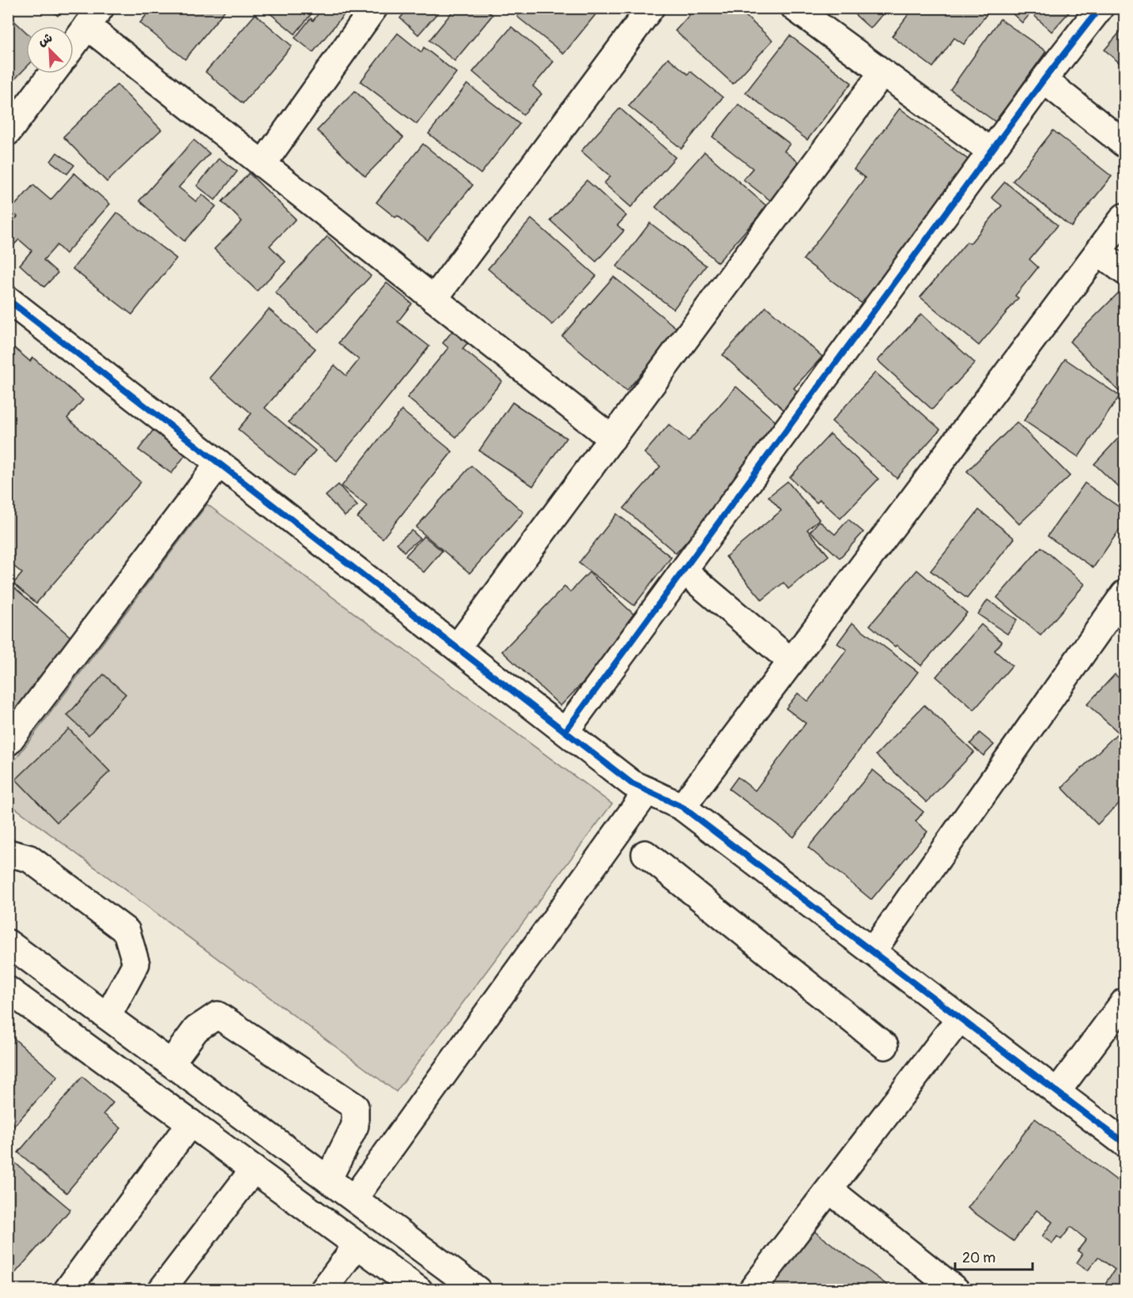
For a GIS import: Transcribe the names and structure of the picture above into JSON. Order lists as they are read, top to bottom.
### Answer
{
  "scale_bar": "20 m",
  "north": "top left"
}
